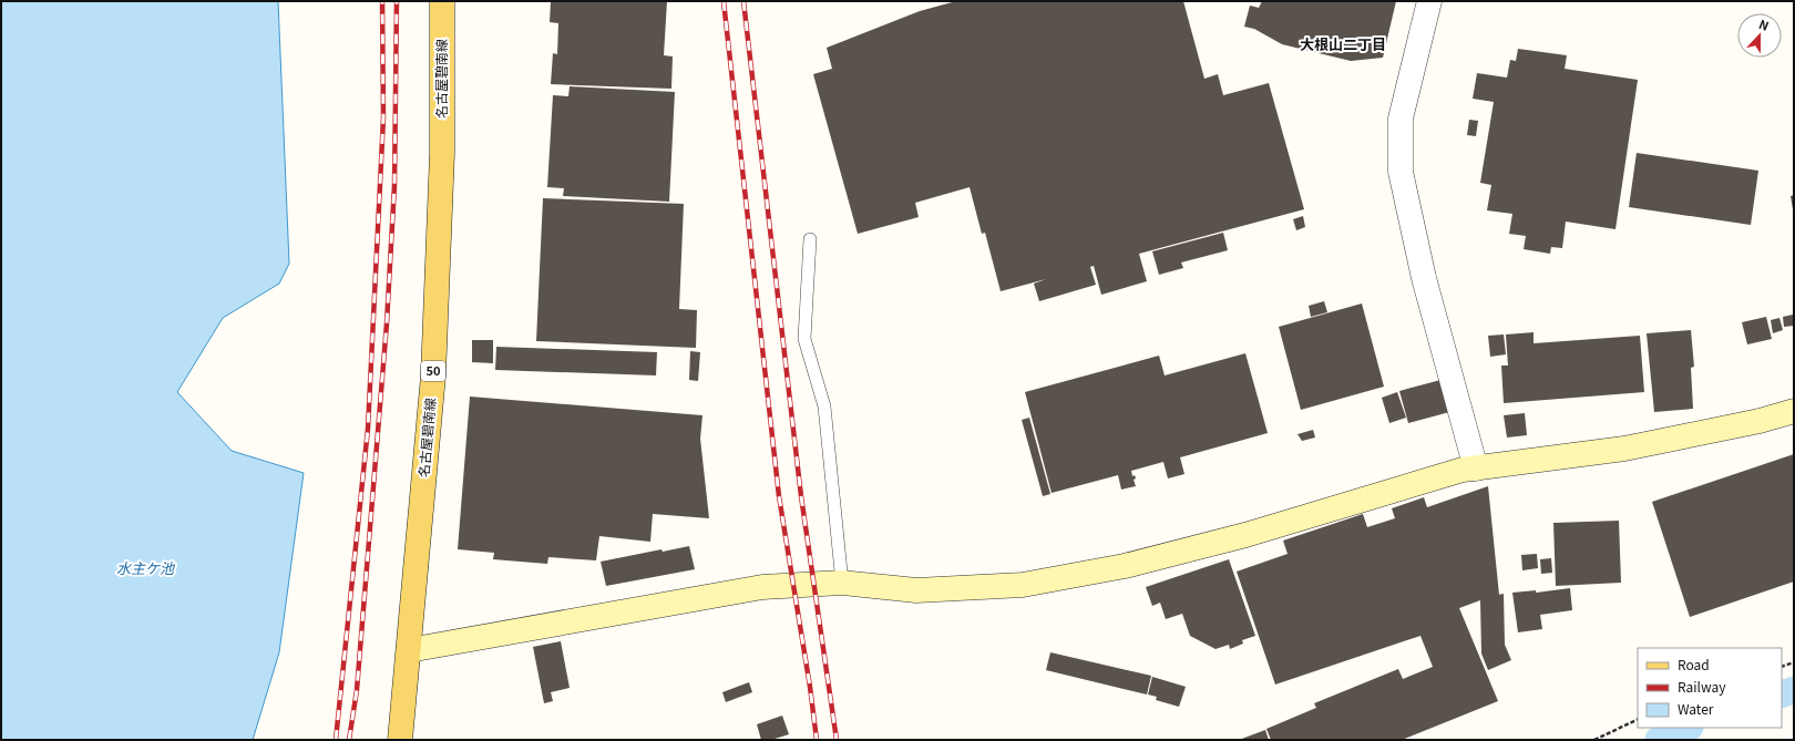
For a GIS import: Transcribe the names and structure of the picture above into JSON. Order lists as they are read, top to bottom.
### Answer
{
  "streets": {
    "main road": ["名古屋碧南線", "50"]
  },
  "districts": ["大根山二丁目"],
  "water": ["水主ケ池"],
  "legend": ["Road", "Railway", "Water"],
  "north": "top"
}
